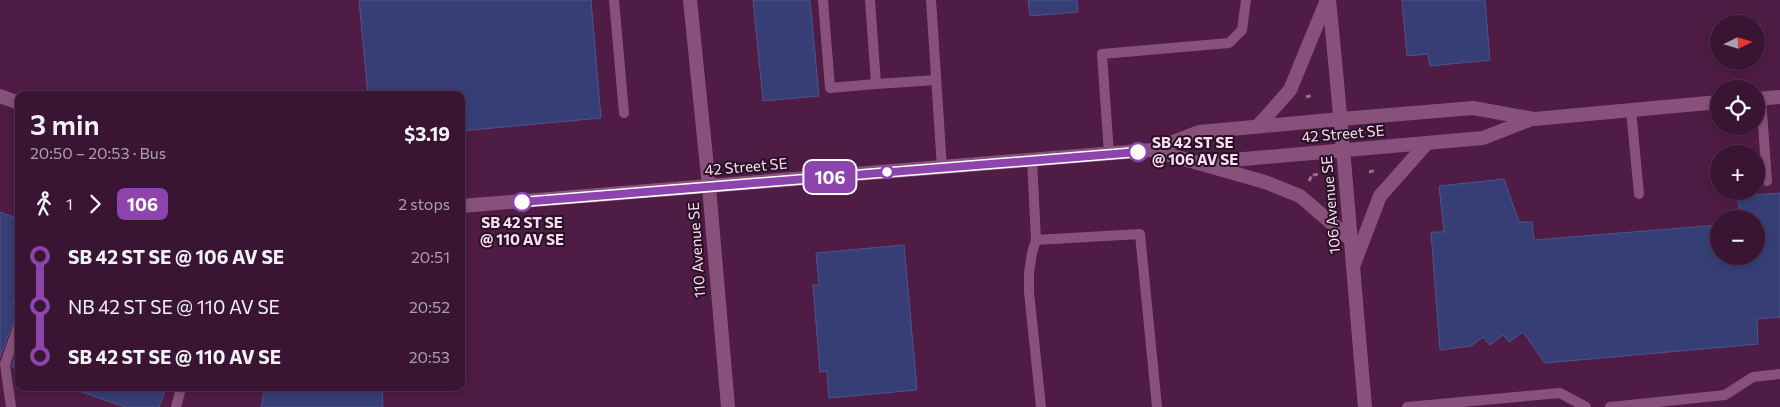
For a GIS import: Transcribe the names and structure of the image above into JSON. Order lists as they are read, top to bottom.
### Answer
{
  "streets": {
    "street": ["42 Street SE", "106 Avenue SE", "110 Avenue SE"]
  },
  "crossings": [
    ["42 Street SE", "106 Avenue SE"],
    ["42 Street SE", "110 Avenue SE"]
  ],
  "places": ["SB 42 ST SE @ 106 AV SE", "SB 42 ST SE @ 110 AV SE"],
  "lines": ["bus line 106"],
  "north": "right",
  "page": {
    "on_map": "106",
    "map_buttons": ["+", "−"],
    "heading": ["3 min", "20:50 – 20:53 · Bus", "$3.19"],
    "legs": ["1", "106", "2 stops"],
    "list": [
      {
        "name": "SB 42 ST SE @ 106 AV SE",
        "value": "20:51"
      },
      {
        "name": "NB 42 ST SE @ 110 AV SE",
        "value": "20:52"
      },
      {
        "name": "SB 42 ST SE @ 110 AV SE",
        "value": "20:53"
      }
    ]
  }
}
